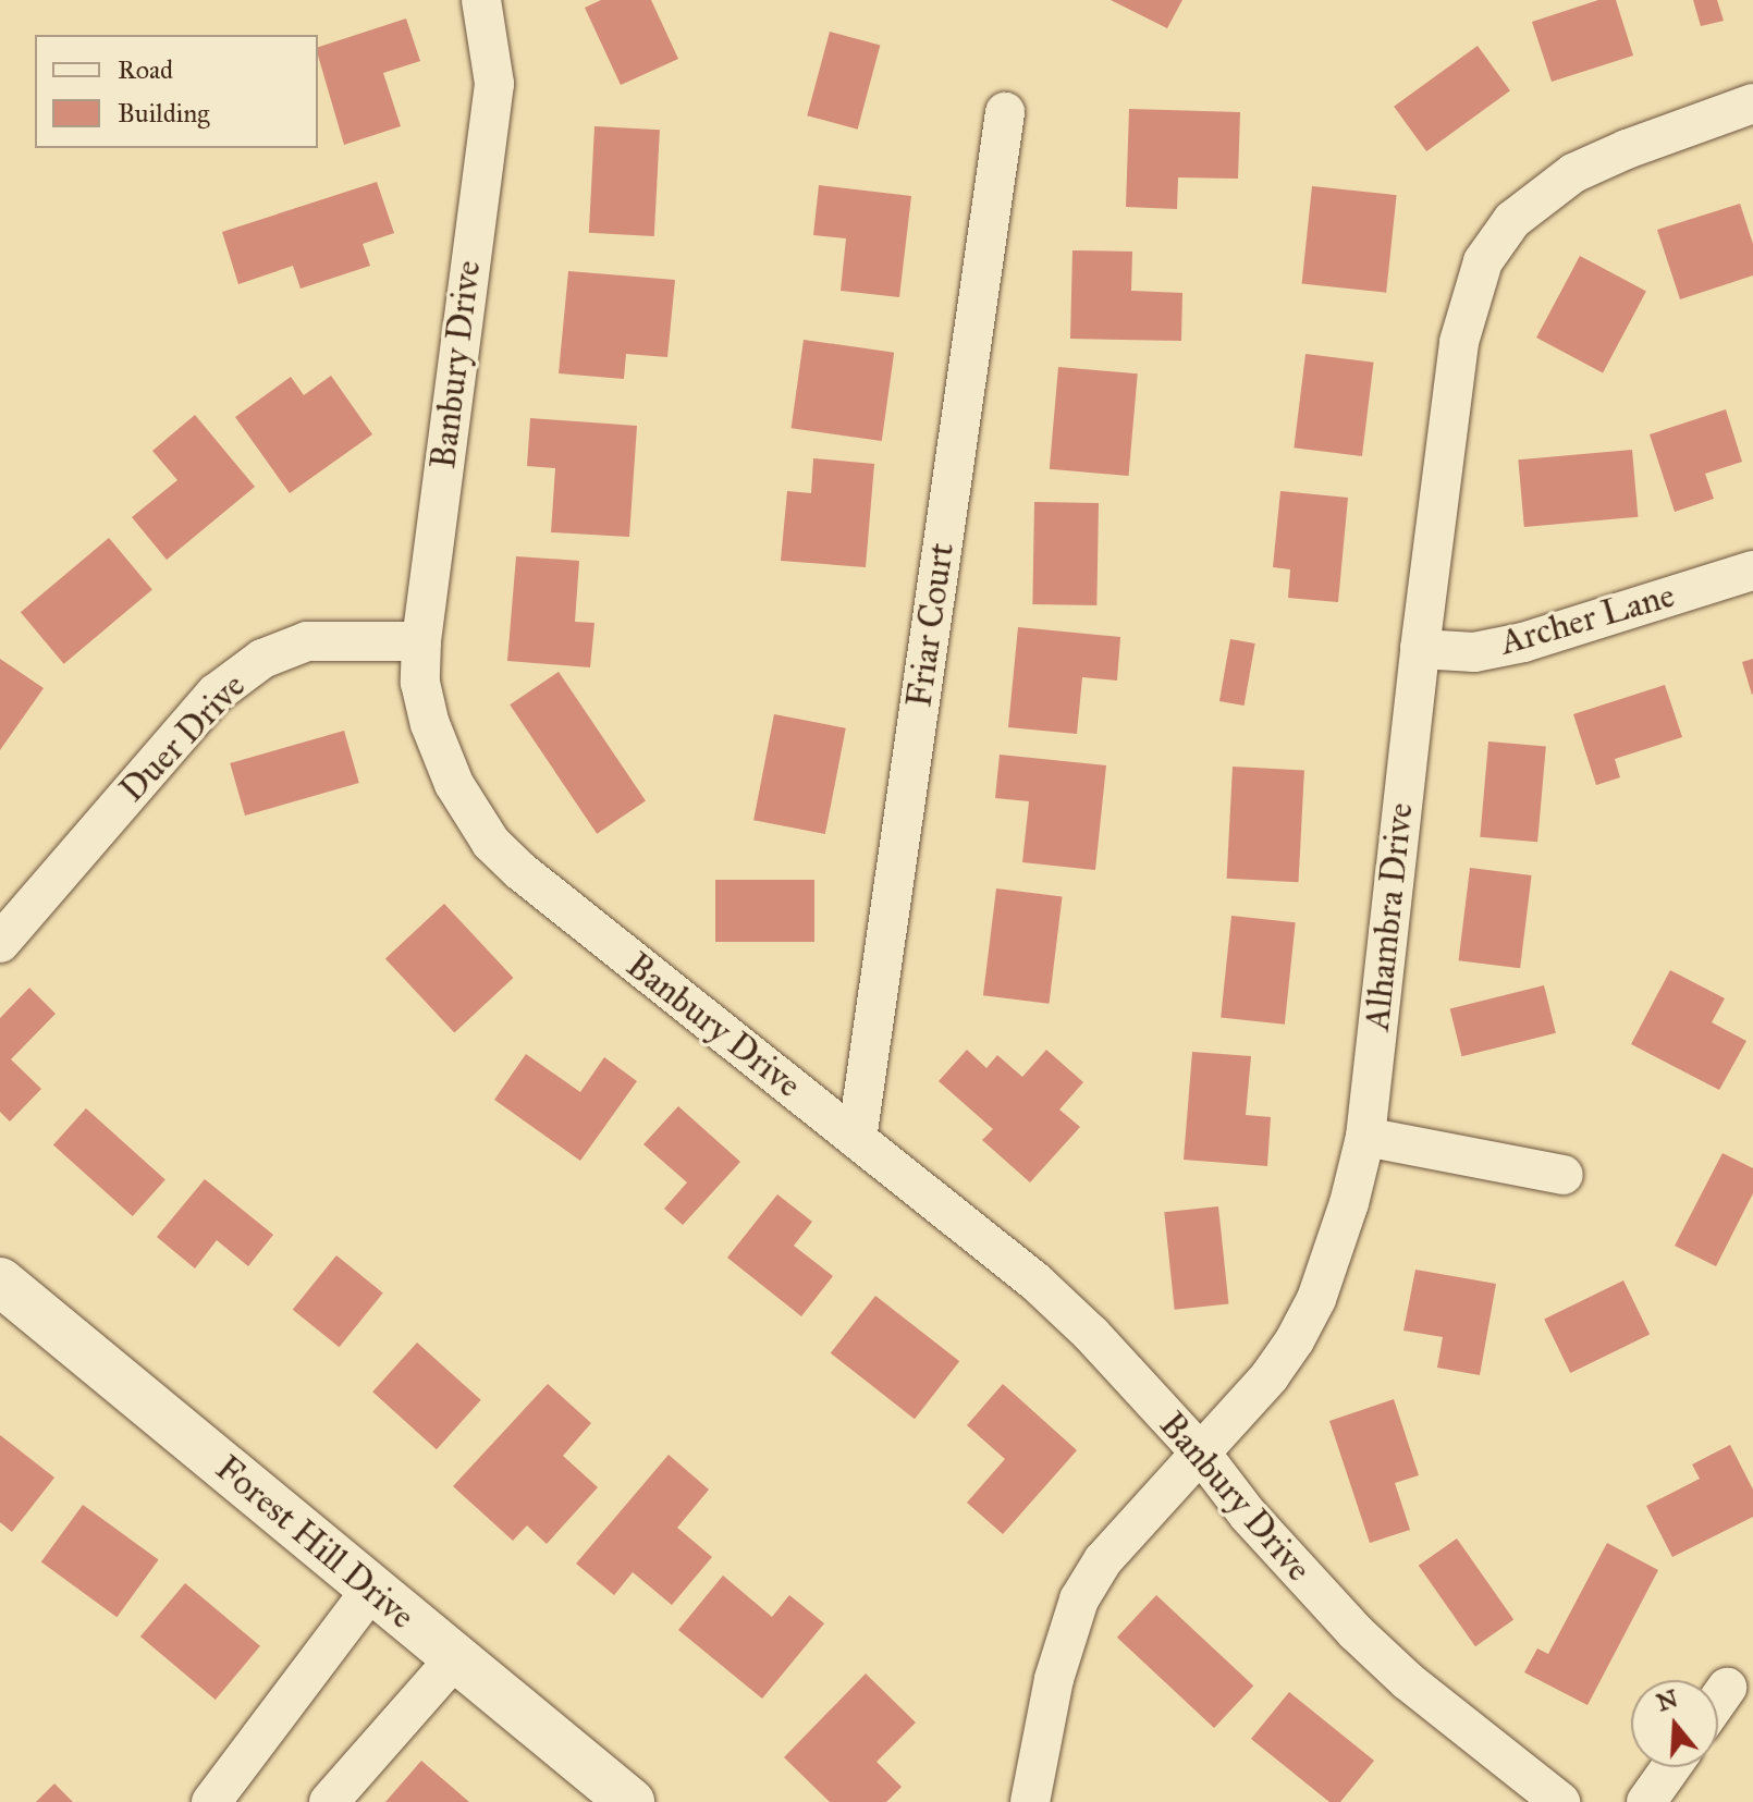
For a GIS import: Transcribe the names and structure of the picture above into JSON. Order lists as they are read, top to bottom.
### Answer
{
  "streets": {
    "street": [
      "Banbury Drive",
      "Archer Lane",
      "Friar Court",
      "Duer Drive",
      "Alhambra Drive",
      "Forest Hill Drive"
    ]
  },
  "crossings": [
    ["Banbury Drive", "Friar Court"],
    ["Banbury Drive", "Duer Drive"],
    ["Banbury Drive", "Alhambra Drive"],
    ["Archer Lane", "Alhambra Drive"]
  ],
  "legend": ["Road", "Building"],
  "north": "top"
}
